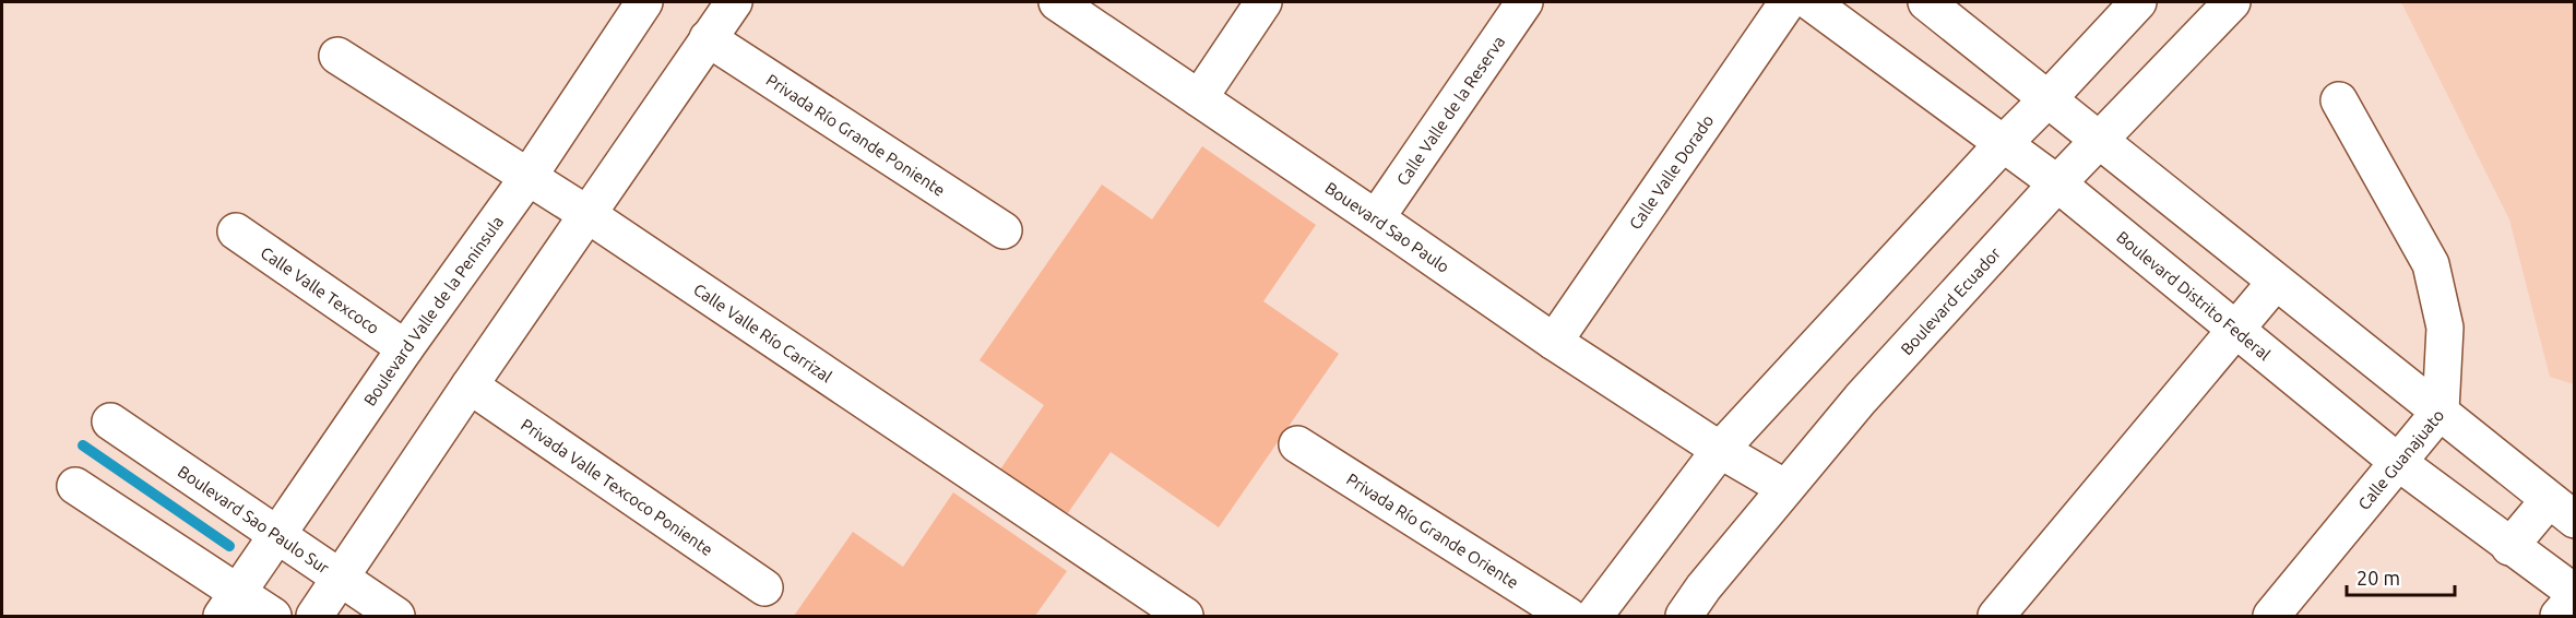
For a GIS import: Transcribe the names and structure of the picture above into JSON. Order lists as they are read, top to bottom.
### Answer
{
  "streets": {
    "street": [
      "Calle Valle de la Reserva",
      "Privada Río Grande Poniente",
      "Calle Valle Dorado",
      "Bouevard Sao Paulo",
      "Calle Valle Texcoco",
      "Boulevard Distrito Federal",
      "Boulevard Ecuador",
      "Boulevard Valle de la Peninsula",
      "Calle Valle Río Carrizal",
      "Calle Guanajuato",
      "Privada Valle Texcoco Poniente",
      "Boulevard Sao Paulo Sur",
      "Privada Río Grande Oriente"
    ]
  },
  "crossings": [
    ["Calle Valle de la Reserva", "Bouevard Sao Paulo"],
    ["Calle Valle Dorado", "Bouevard Sao Paulo"],
    ["Bouevard Sao Paulo", "Boulevard Ecuador"],
    ["Calle Valle Texcoco", "Boulevard Valle de la Peninsula"],
    ["Boulevard Distrito Federal", "Boulevard Ecuador"],
    ["Boulevard Distrito Federal", "Calle Guanajuato"],
    ["Boulevard Valle de la Peninsula", "Calle Valle Río Carrizal"],
    ["Boulevard Valle de la Peninsula", "Boulevard Sao Paulo Sur"]
  ],
  "scale_bar": "20 m"
}
